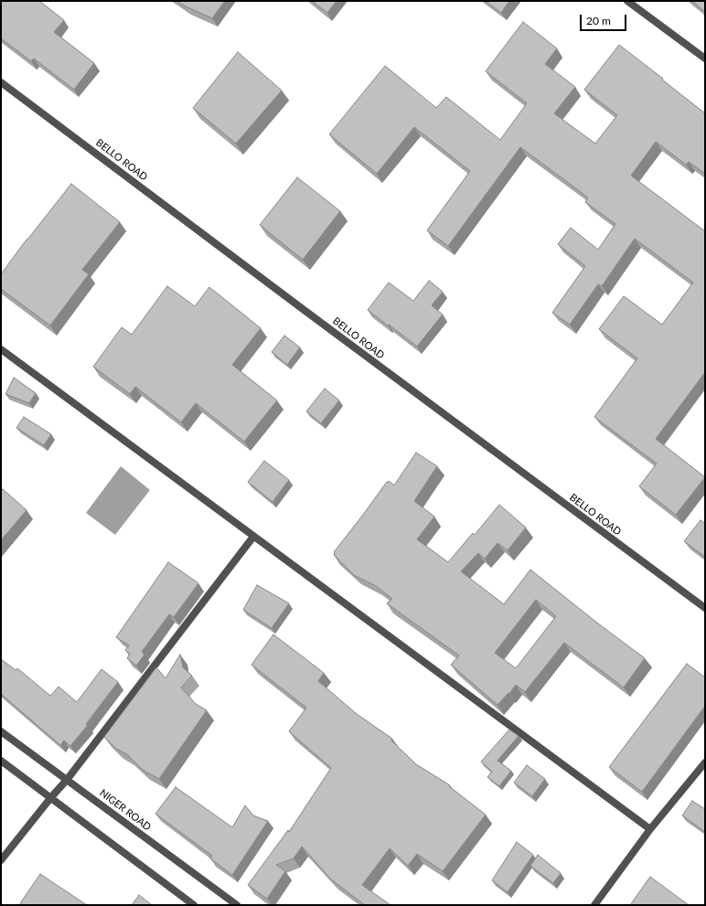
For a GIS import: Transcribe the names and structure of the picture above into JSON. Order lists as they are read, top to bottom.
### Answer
{
  "streets": {
    "street": ["BELLO ROAD", "NIGER ROAD"]
  },
  "scale_bar": "20 m"
}
